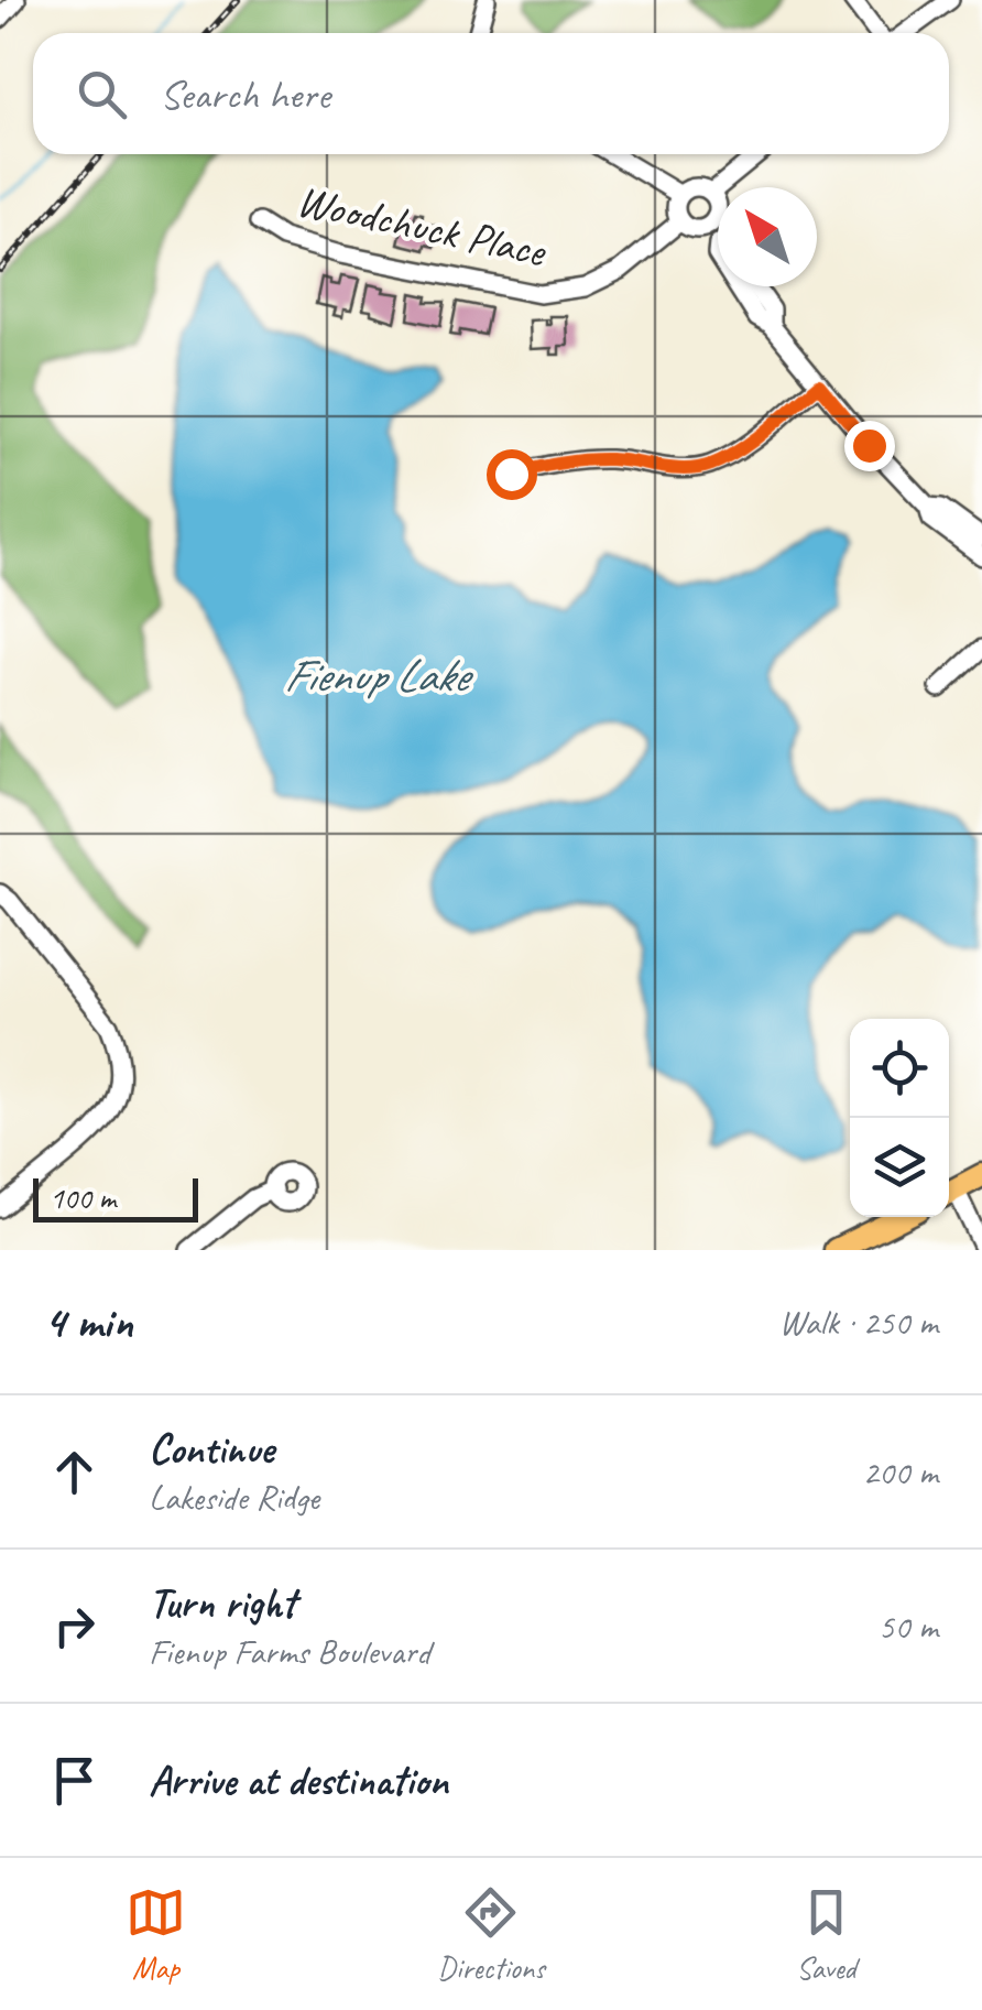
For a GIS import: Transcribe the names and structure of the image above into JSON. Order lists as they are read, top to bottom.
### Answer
{
  "streets": {
    "street": ["Woodchuck Place"]
  },
  "water": ["Fienup Lake"],
  "scale_bar": "100 m",
  "north": "top left",
  "page": {
    "search": "Search here",
    "scale": "100 m",
    "heading": ["4 min", "Walk · 250 m"],
    "list": [
      ["Continue", "Lakeside Ridge", "200 m"],
      ["Turn right", "Fienup Farms Boulevard", "50 m"],
      "Arrive at destination"
    ],
    "nav": ["Map", "Directions", "Saved"]
  }
}
